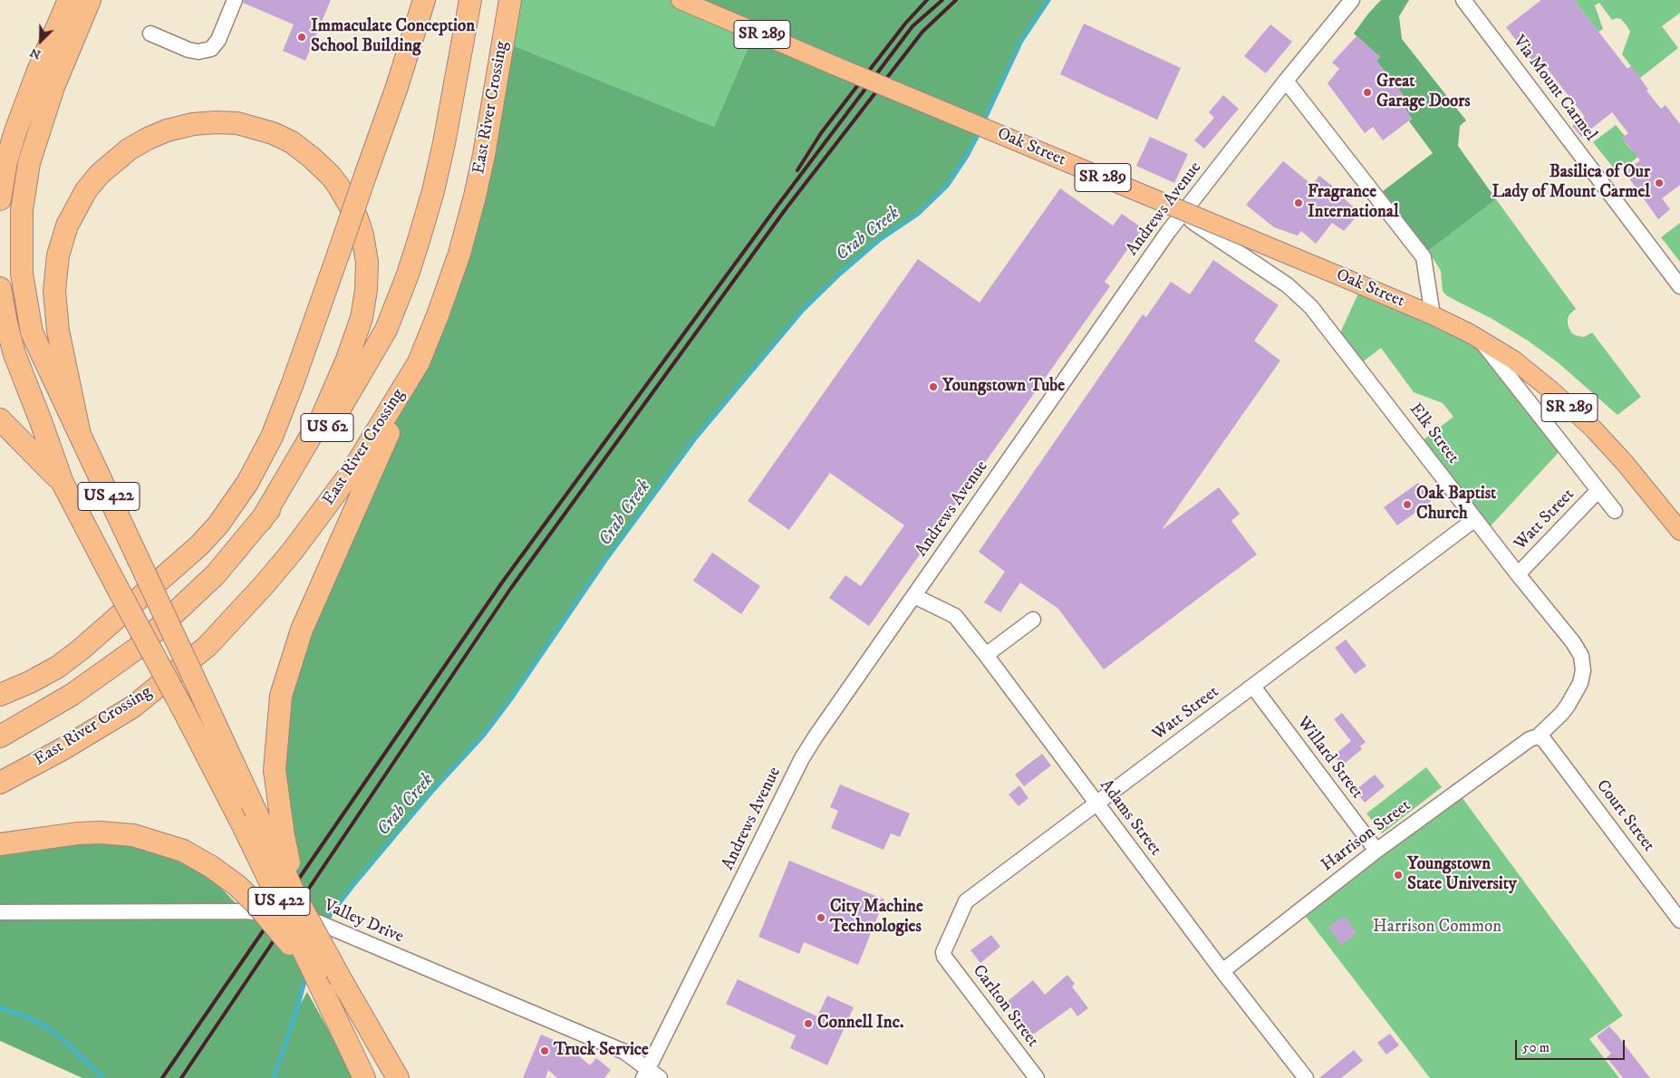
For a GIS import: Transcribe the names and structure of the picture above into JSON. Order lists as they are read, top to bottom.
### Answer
{
  "streets": {
    "highway": ["East River Crossing", "US 62", "US 422"],
    "main road": ["SR 289", "Oak Street"],
    "street": [
      "Via Mount Carmel",
      "Andrews Avenue",
      "Elk Street",
      "Watt Street",
      "Willard Street",
      "Court Street",
      "Adams Street",
      "Harrison Street",
      "Valley Drive",
      "Carlton Street"
    ]
  },
  "crossings": [
    ["SR 289", "Oak Street"],
    ["Andrews Avenue", "Elk Street"],
    ["Andrews Avenue", "Adams Street"],
    ["Andrews Avenue", "Valley Drive"],
    ["Elk Street", "Watt Street"],
    ["Elk Street", "Court Street"],
    ["Elk Street", "Harrison Street"],
    ["Watt Street", "Willard Street"],
    ["Watt Street", "Adams Street"],
    ["Watt Street", "Carlton Street"],
    ["Willard Street", "Harrison Street"],
    ["Court Street", "Harrison Street"],
    ["Adams Street", "Harrison Street"]
  ],
  "water": ["Crab Creek"],
  "parks": ["Harrison Common"],
  "places": [
    "Immaculate Conception School Building",
    "Great Garage Doors",
    "Basilica of Our Lady of Mount Carmel",
    "Fragrance International",
    "Youngstown Tube",
    "Oak Baptist Church",
    "Youngstown State University",
    "City Machine Technologies",
    "Connell Inc.",
    "Truck Service"
  ],
  "scale_bar": "50 m",
  "north": "bottom left"
}
